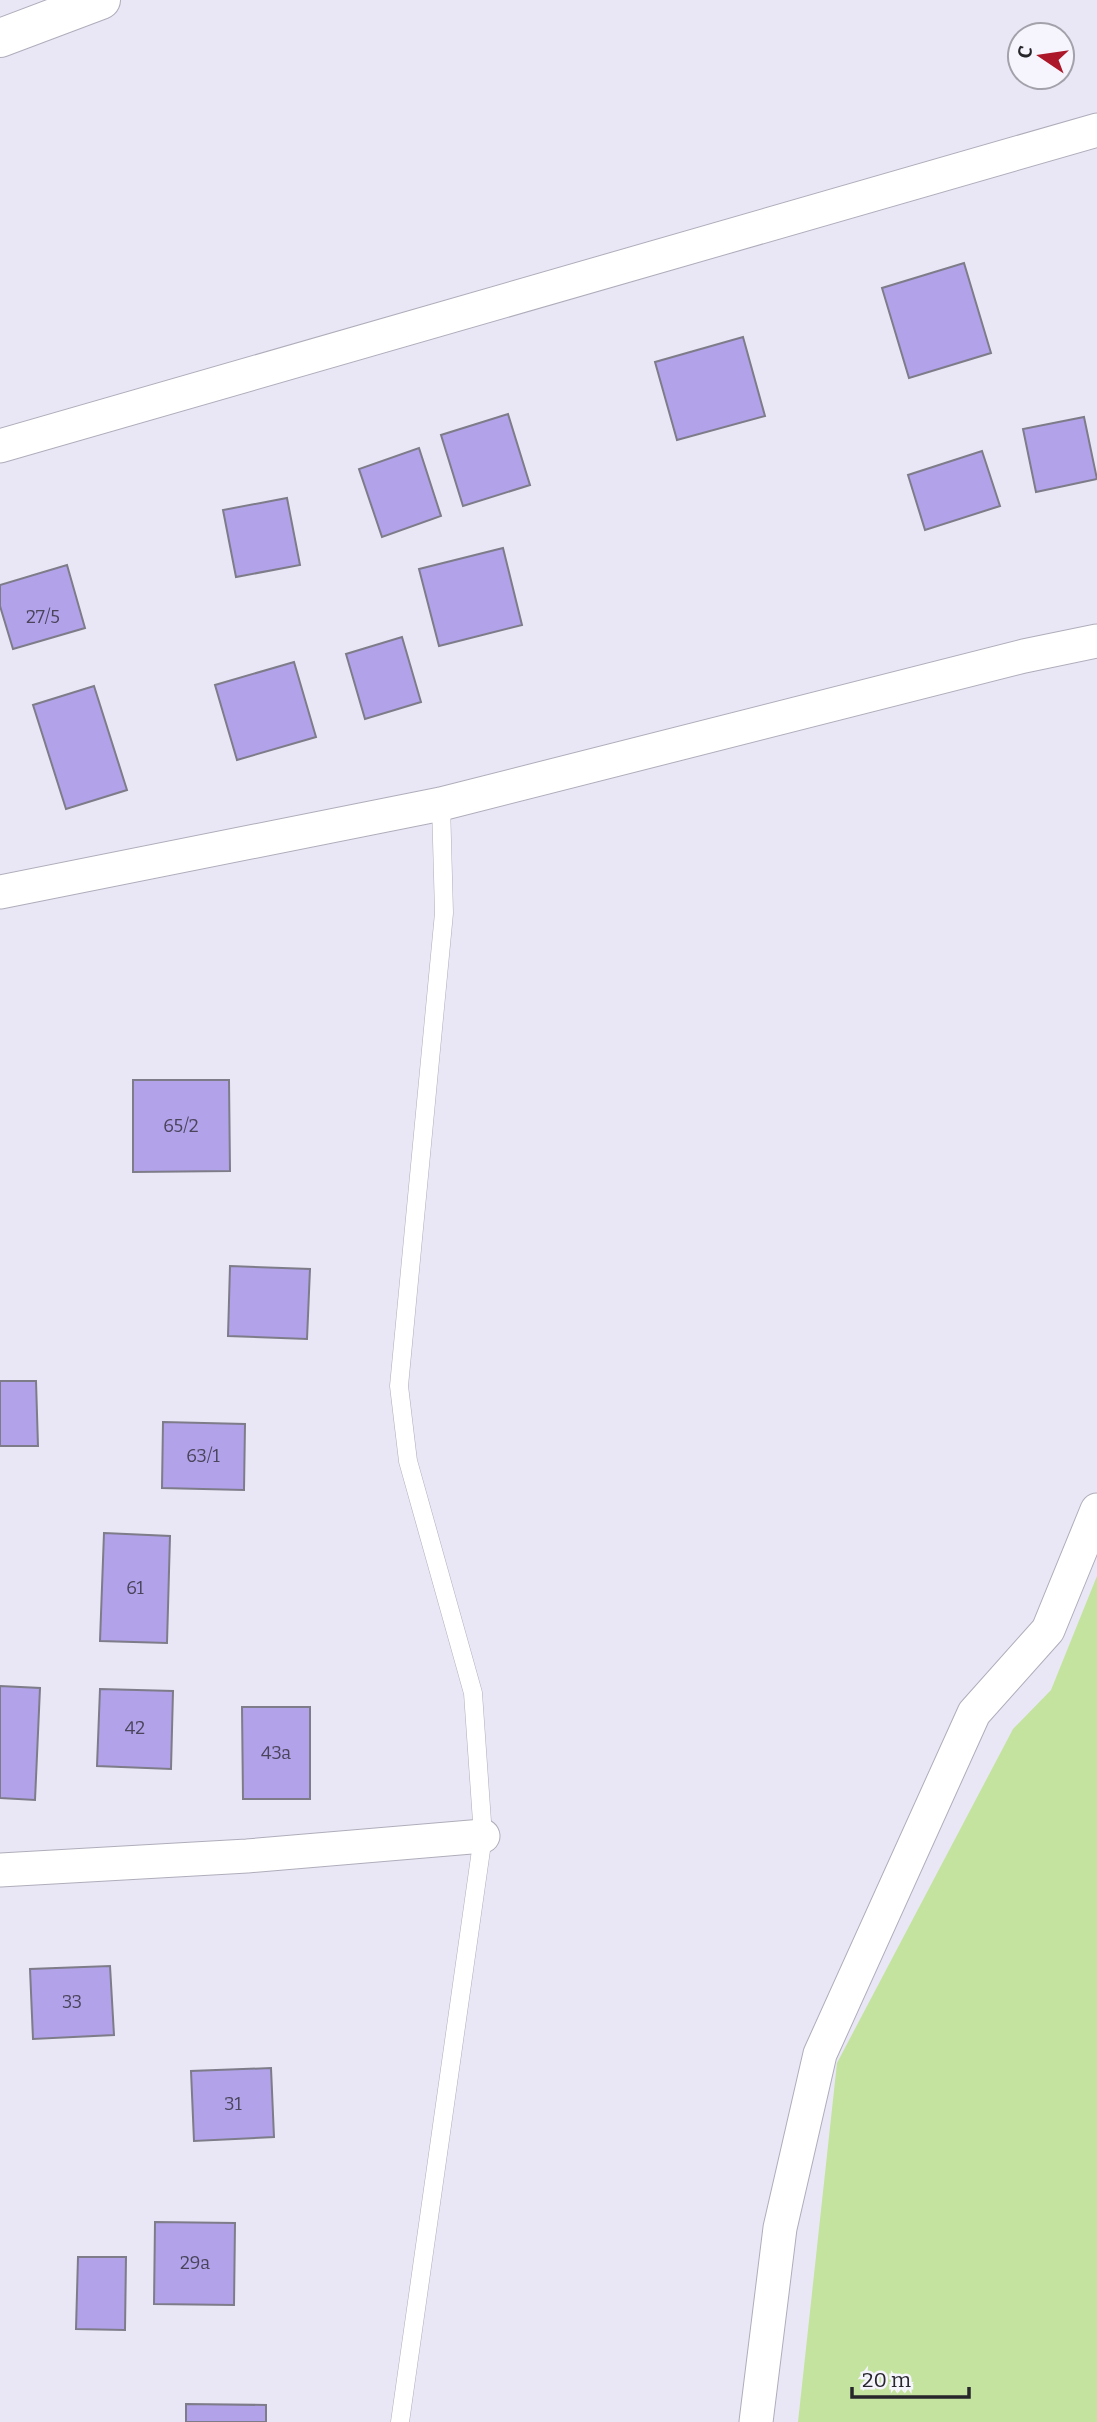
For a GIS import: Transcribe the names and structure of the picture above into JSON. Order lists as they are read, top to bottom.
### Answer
{
  "house_numbers": [
    "27/5",
    "65/2",
    "63/1",
    "61",
    "42",
    "43а",
    "33",
    "31",
    "29а"
  ],
  "scale_bar": "20 m",
  "north": "left"
}
